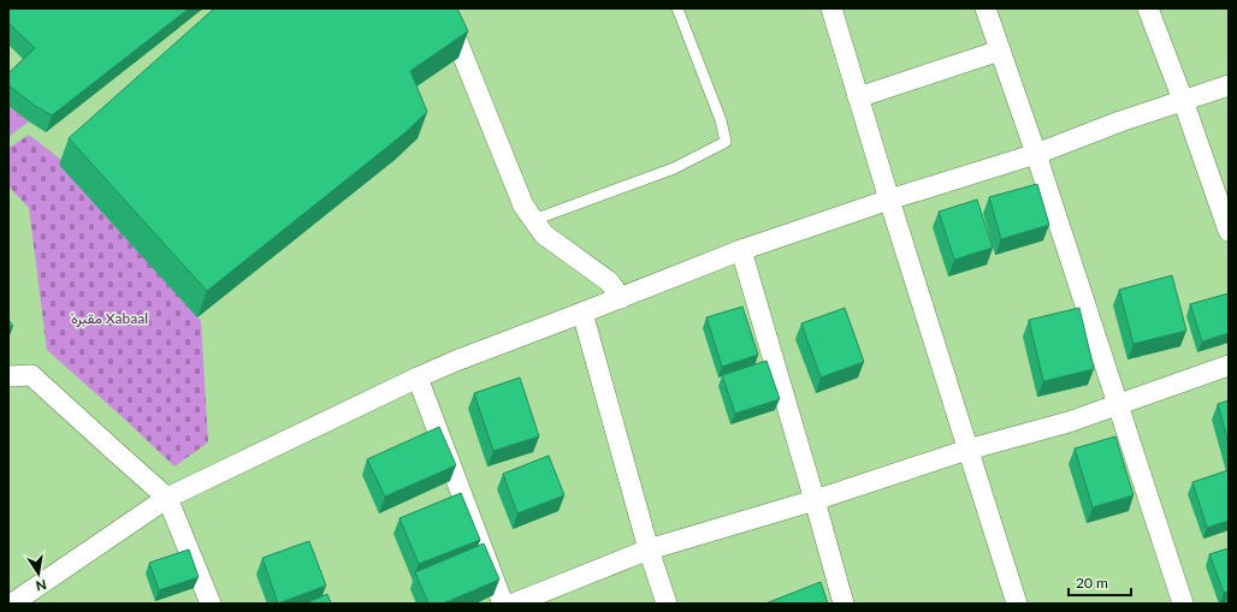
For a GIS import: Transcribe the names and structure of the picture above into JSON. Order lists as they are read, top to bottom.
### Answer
{
  "parks": ["ْمقبره Xabaal"],
  "scale_bar": "20 m",
  "north": "bottom"
}
